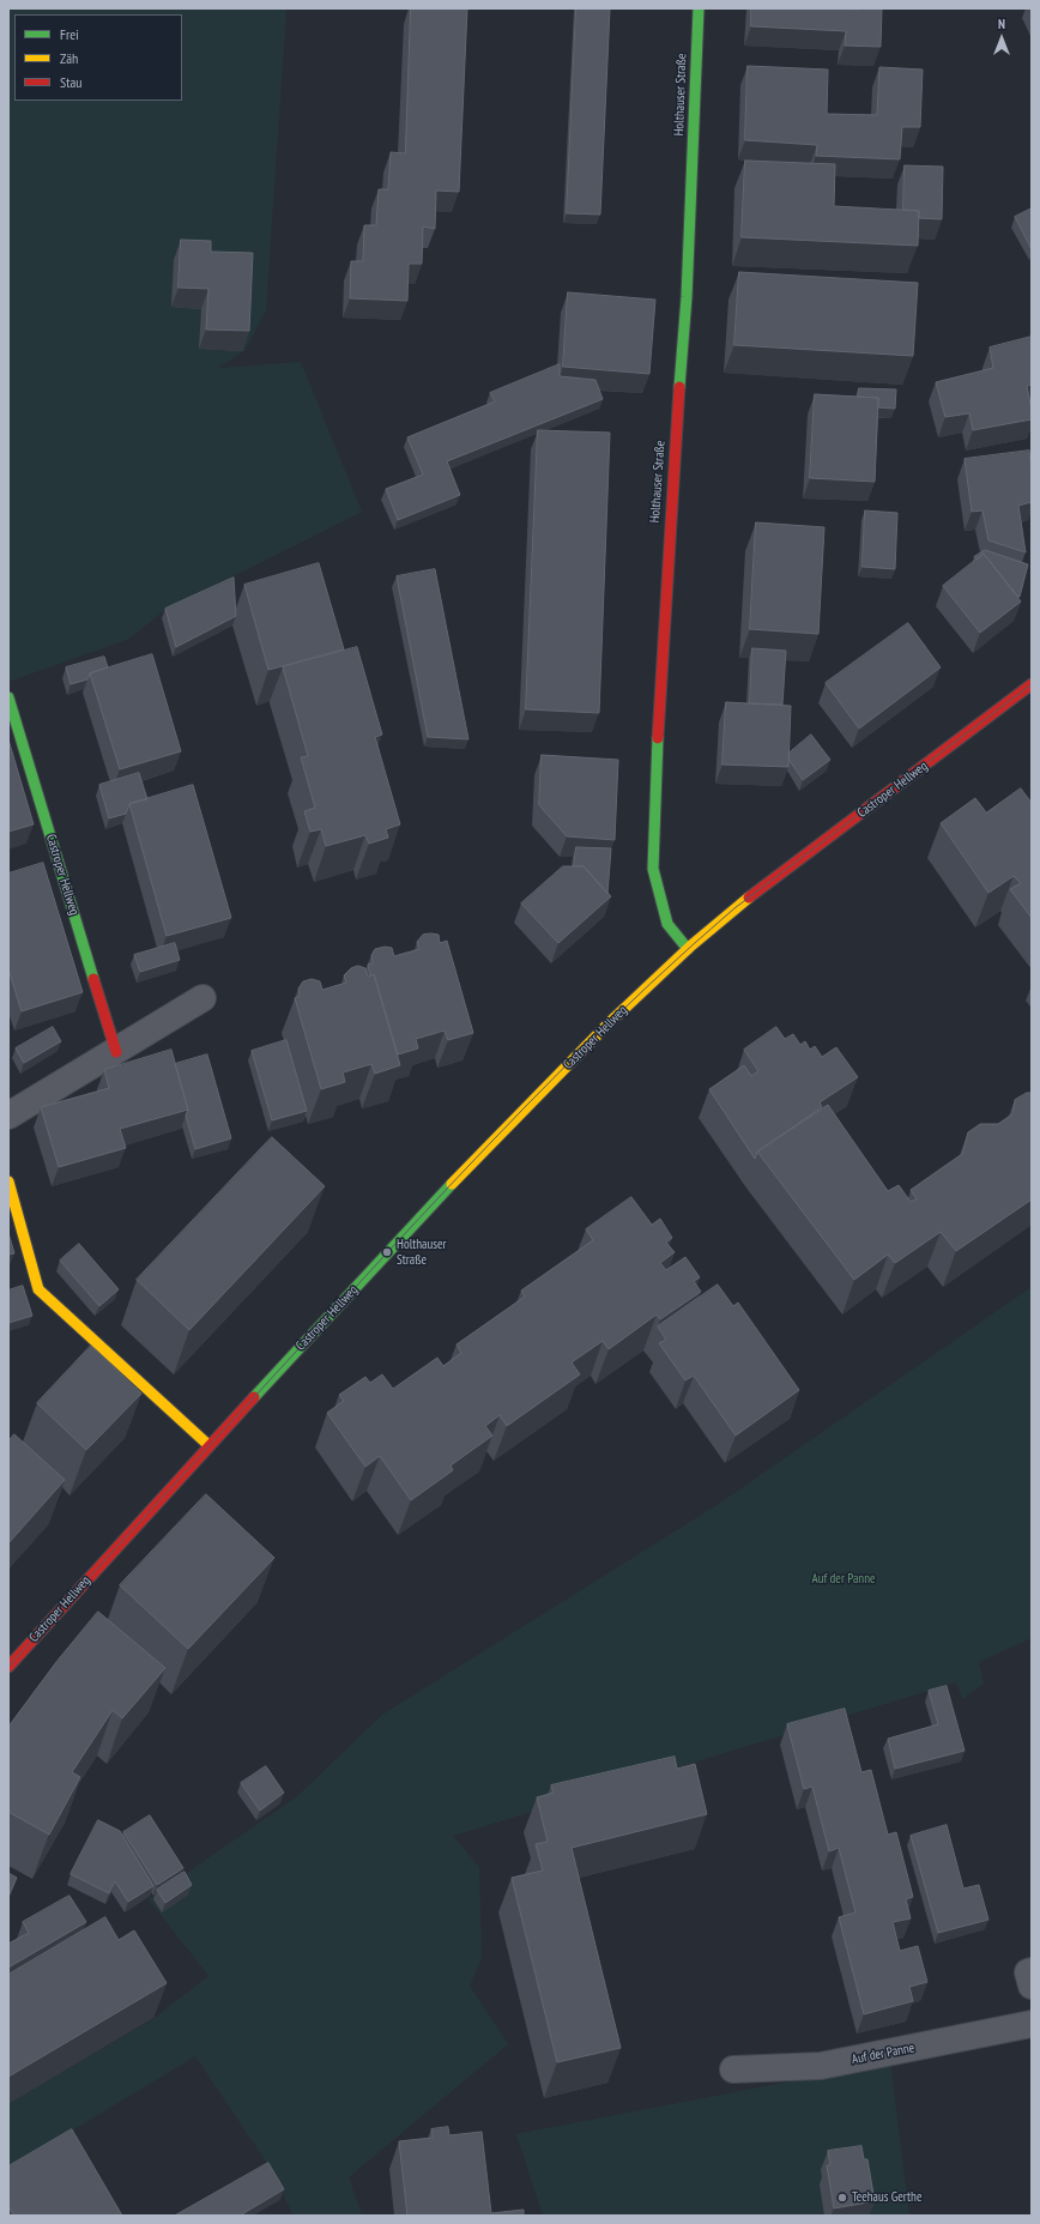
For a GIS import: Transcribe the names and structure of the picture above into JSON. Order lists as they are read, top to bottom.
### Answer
{
  "streets": {
    "street": ["Holthauser Straße", "Castroper Hellweg", "Auf der Panne"]
  },
  "crossings": [
    ["Holthauser Straße", "Castroper Hellweg"]
  ],
  "parks": ["Auf der Panne"],
  "places": ["Holthauser Straße", "Teehaus Gerthe"],
  "legend": ["Frei", "Zäh", "Stau"],
  "north": "top"
}
